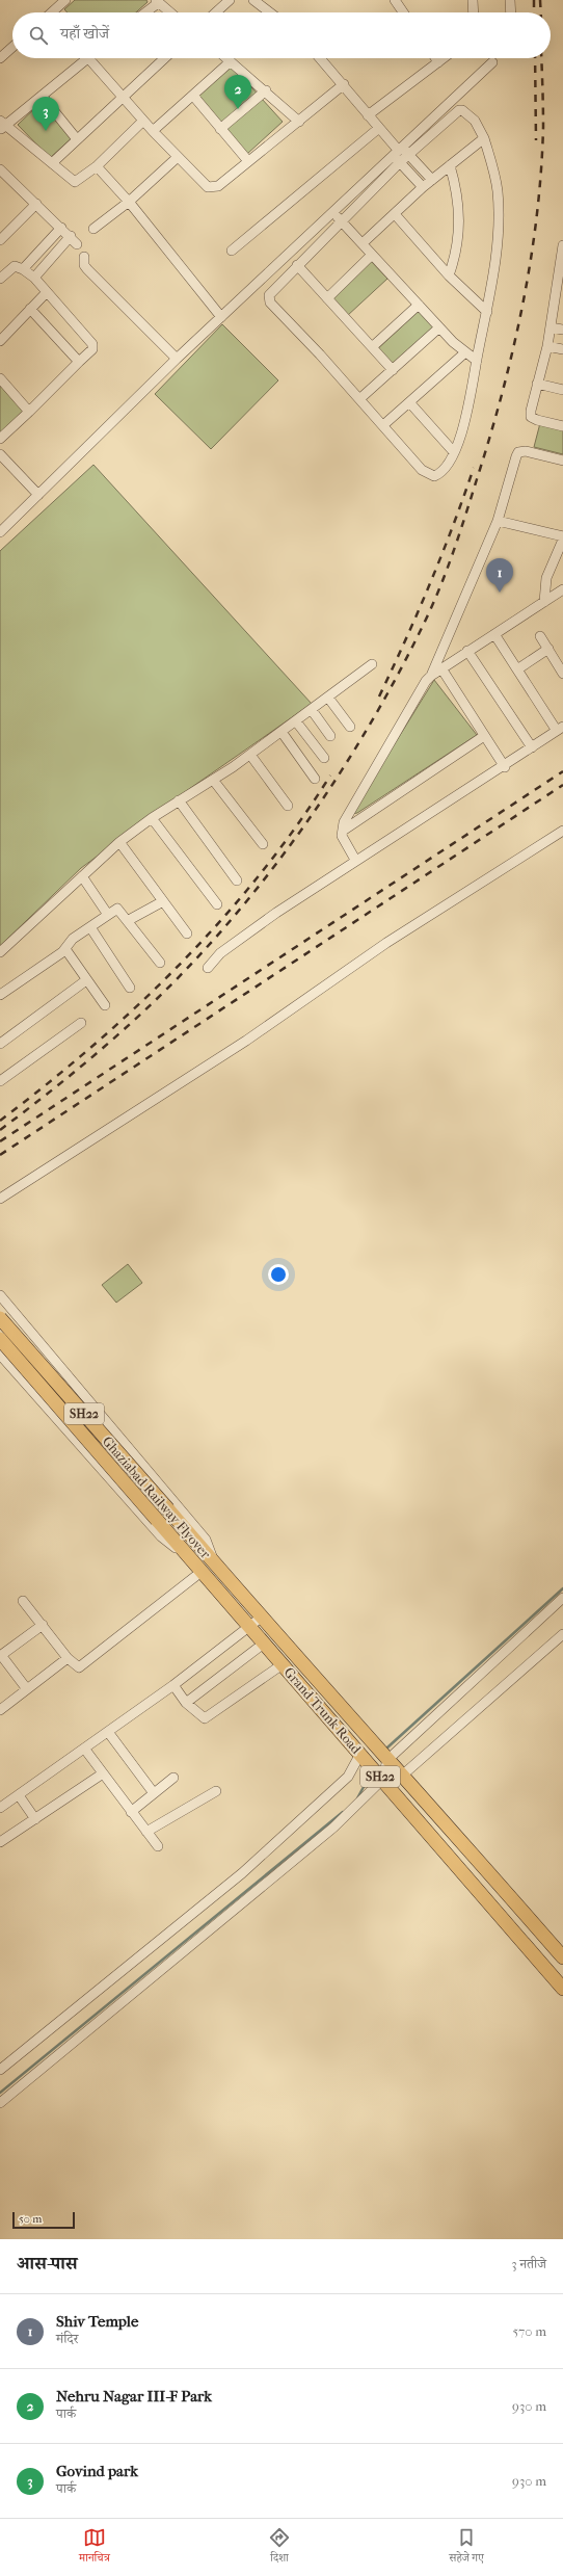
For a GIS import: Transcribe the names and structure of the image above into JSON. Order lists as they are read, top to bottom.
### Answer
{
  "streets": {
    "highway": ["SH22", "Ghaziabad Railway Flyover", "Grand Trunk Road"]
  },
  "crossings": [
    ["Ghaziabad Railway Flyover", "Grand Trunk Road"]
  ],
  "scale_bar": "50 m",
  "page": {
    "search": "यहाँ खोजें",
    "pins": ["2", "3", "1"],
    "scale": "50 m",
    "heading": ["आस-पास", "3 नतीजे"],
    "list": [
      {
        "mark": "1",
        "name": "Shiv Temple",
        "note": "मंदिर",
        "value": "570 m"
      },
      {
        "mark": "2",
        "name": "Nehru Nagar III-F Park",
        "note": "पार्क",
        "value": "930 m"
      },
      {
        "mark": "3",
        "name": "Govind park",
        "note": "पार्क",
        "value": "930 m"
      }
    ],
    "nav": ["मानचित्र", "दिशा", "सहेजे गए"]
  }
}
